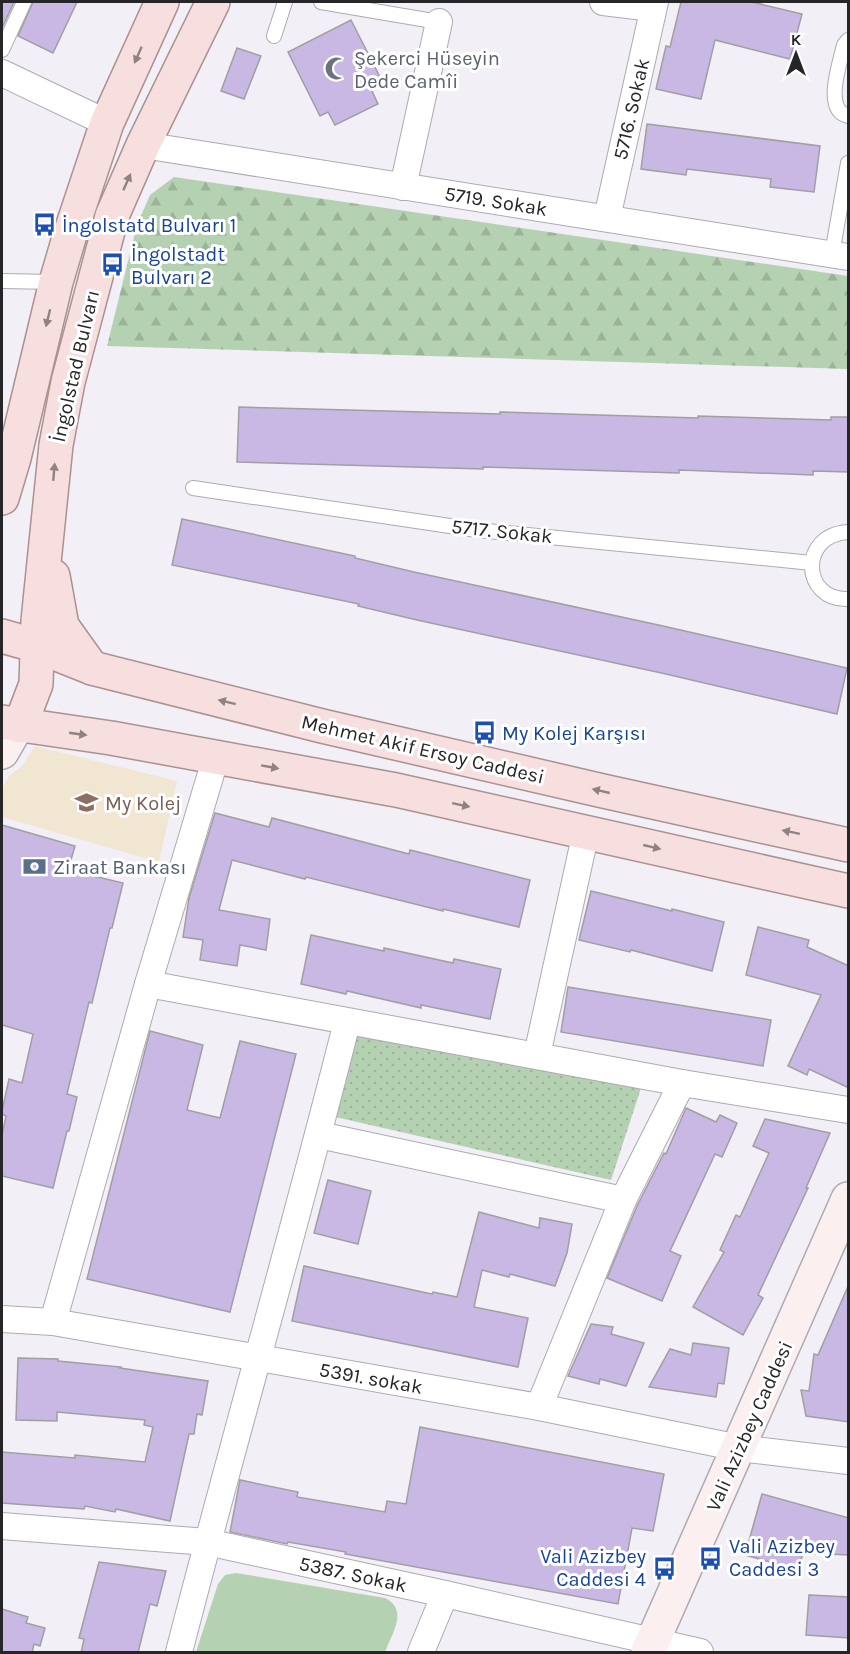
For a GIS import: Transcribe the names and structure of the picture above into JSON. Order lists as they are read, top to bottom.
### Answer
{
  "streets": {
    "main road": ["İngolstad Bulvarı", "Mehmet Akif Ersoy Caddesi"],
    "street": [
      "5716. Sokak",
      "5719. Sokak",
      "5391. sokak",
      "Vali Azizbey Caddesi",
      "5387. Sokak"
    ],
    "lane": ["5717. Sokak"]
  },
  "crossings": [
    ["5716. Sokak", "5719. Sokak"],
    ["5719. Sokak", "İngolstad Bulvarı"],
    ["İngolstad Bulvarı", "Mehmet Akif Ersoy Caddesi"],
    ["5391. sokak", "Vali Azizbey Caddesi"],
    ["Vali Azizbey Caddesi", "5387. Sokak"]
  ],
  "places": {
    "mosque": ["Şekerci Hüseyin Dede Camîi"],
    "bus stop": [
      "İngolstatd Bulvarı 1",
      "İngolstadt Bulvarı 2",
      "My Kolej Karşısı",
      "Vali Azizbey Caddesi 3",
      "Vali Azizbey Caddesi 4"
    ],
    "school or university": ["My Kolej"],
    "bank": ["Ziraat Bankası"]
  },
  "north": "top"
}
